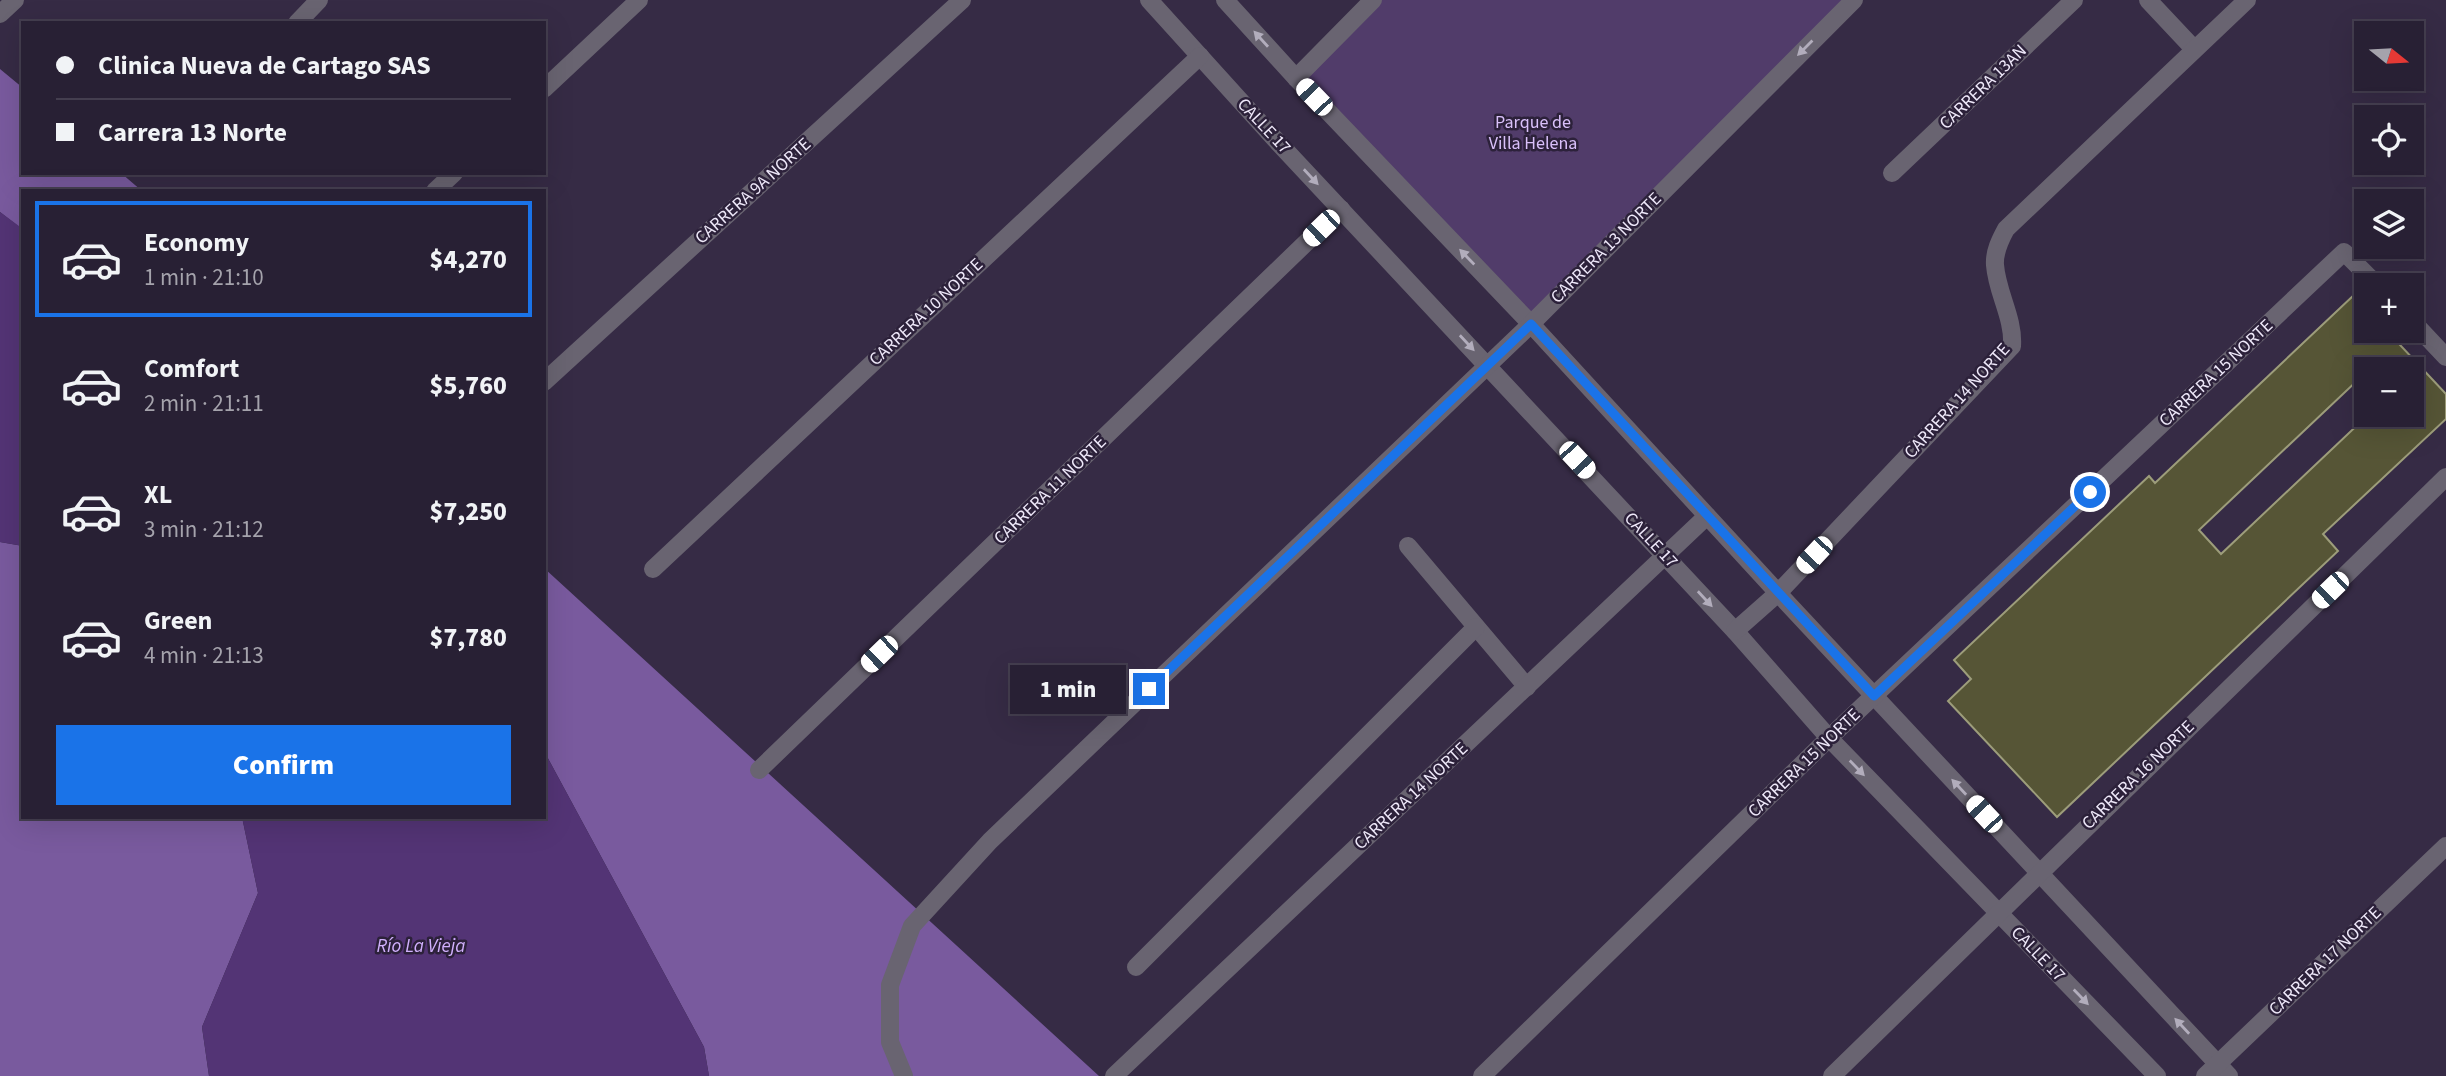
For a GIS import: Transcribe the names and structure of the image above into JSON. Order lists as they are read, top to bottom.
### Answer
{
  "streets": {
    "street": [
      "CARRERA 13AN",
      "CALLE 17",
      "CARRERA 9A NORTE",
      "CARRERA 13 NORTE",
      "CARRERA 10 NORTE",
      "CARRERA 15 NORTE",
      "CARRERA 14 NORTE",
      "CARRERA 11 NORTE",
      "CARRERA 16 NORTE",
      "CARRERA 17 NORTE"
    ]
  },
  "crossings": [
    ["CALLE 17", "CARRERA 13 NORTE"],
    ["CALLE 17", "CARRERA 10 NORTE"],
    ["CALLE 17", "CARRERA 15 NORTE"],
    ["CALLE 17", "CARRERA 14 NORTE"],
    ["CALLE 17", "CARRERA 11 NORTE"],
    ["CALLE 17", "CARRERA 16 NORTE"]
  ],
  "water": ["Río La Vieja"],
  "parks": ["Parque de Villa Helena"],
  "north": "right",
  "page": {
    "map_buttons": ["+", "−"],
    "banner": ["Clinica Nueva de Cartago SAS", "Carrera 13 Norte"],
    "list": [
      {
        "name": "Economy",
        "note": "1 min · 21:10",
        "value": "$4,270"
      },
      {
        "name": "Comfort",
        "note": "2 min · 21:11",
        "value": "$5,760"
      },
      {
        "name": "XL",
        "note": "3 min · 21:12",
        "value": "$7,250"
      },
      {
        "name": "Green",
        "note": "4 min · 21:13",
        "value": "$7,780"
      }
    ],
    "bubble": "1 min",
    "buttons": "Confirm"
  }
}
